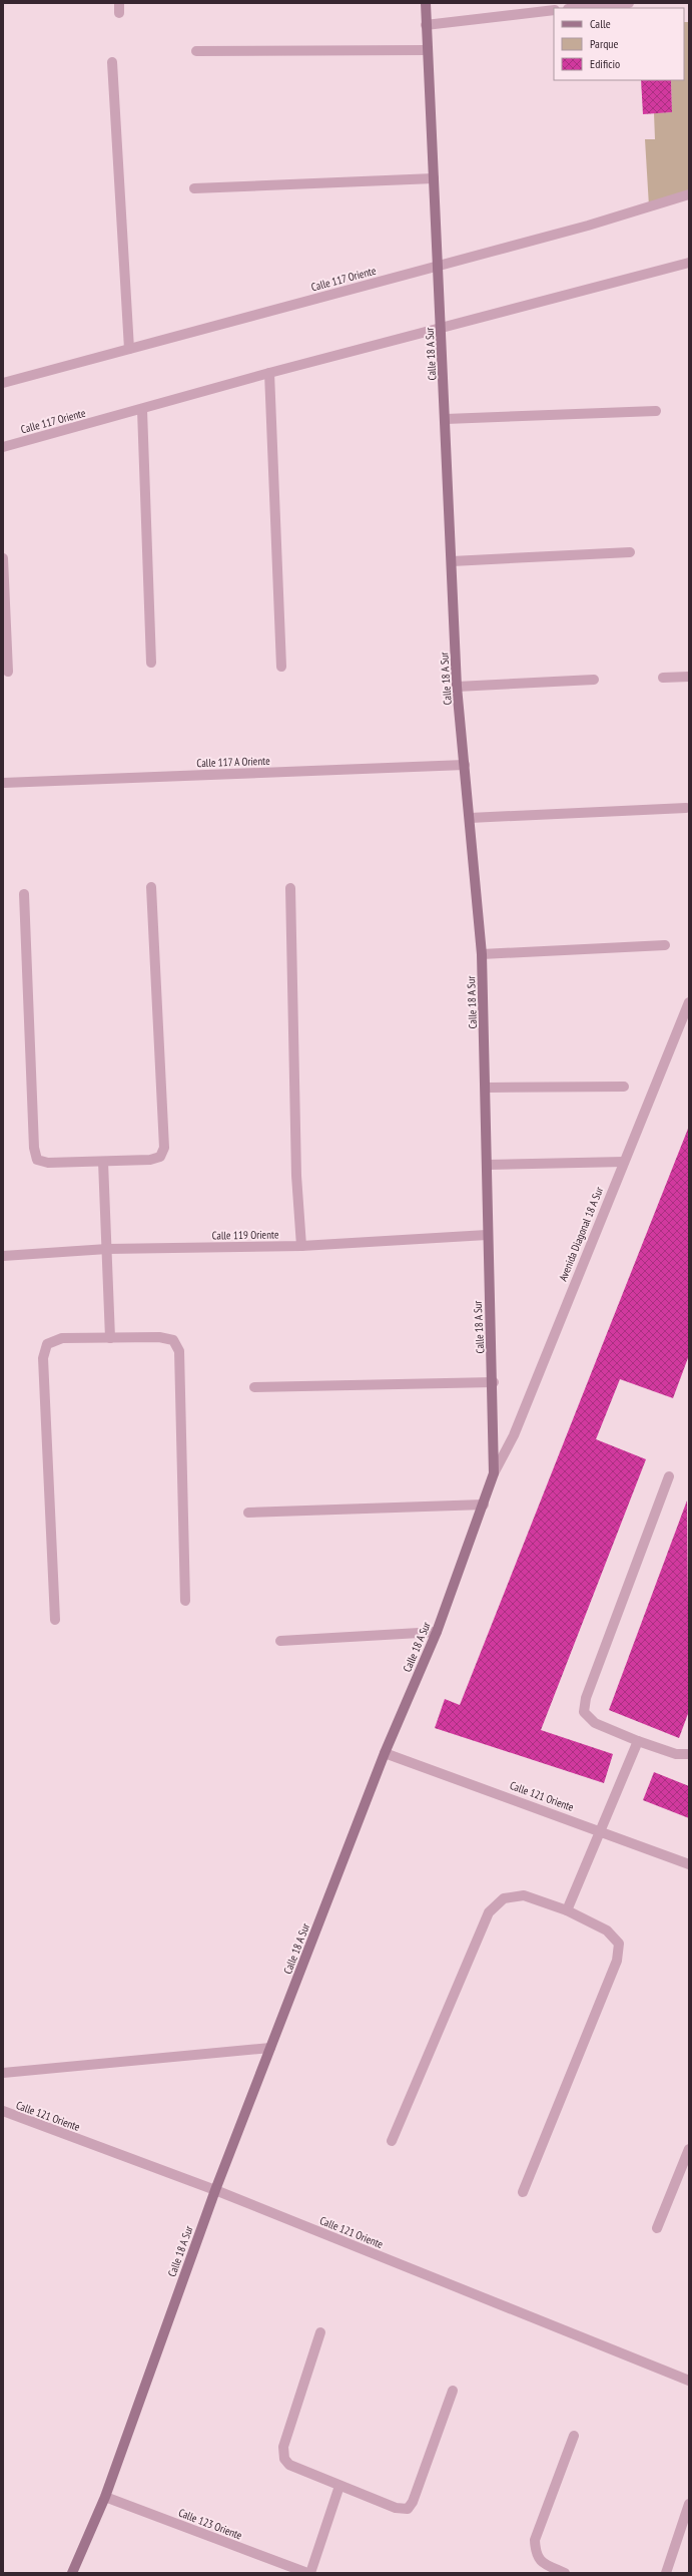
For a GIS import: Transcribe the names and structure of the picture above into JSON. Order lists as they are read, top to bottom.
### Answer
{
  "streets": {
    "street": [
      "Calle 117 Oriente",
      "Calle 18 A Sur",
      "Calle 117 A Oriente",
      "Avenida Diagonal 18 A Sur",
      "Calle 119 Oriente",
      "Calle 121 Oriente",
      "Calle 123 Oriente"
    ]
  },
  "crossings": [
    ["Calle 117 Oriente", "Calle 18 A Sur"],
    ["Calle 18 A Sur", "Calle 117 A Oriente"],
    ["Calle 18 A Sur", "Avenida Diagonal 18 A Sur"],
    ["Calle 18 A Sur", "Calle 119 Oriente"],
    ["Calle 18 A Sur", "Calle 121 Oriente"],
    ["Calle 18 A Sur", "Calle 123 Oriente"]
  ],
  "legend": ["Calle", "Parque", "Edificio"]
}
